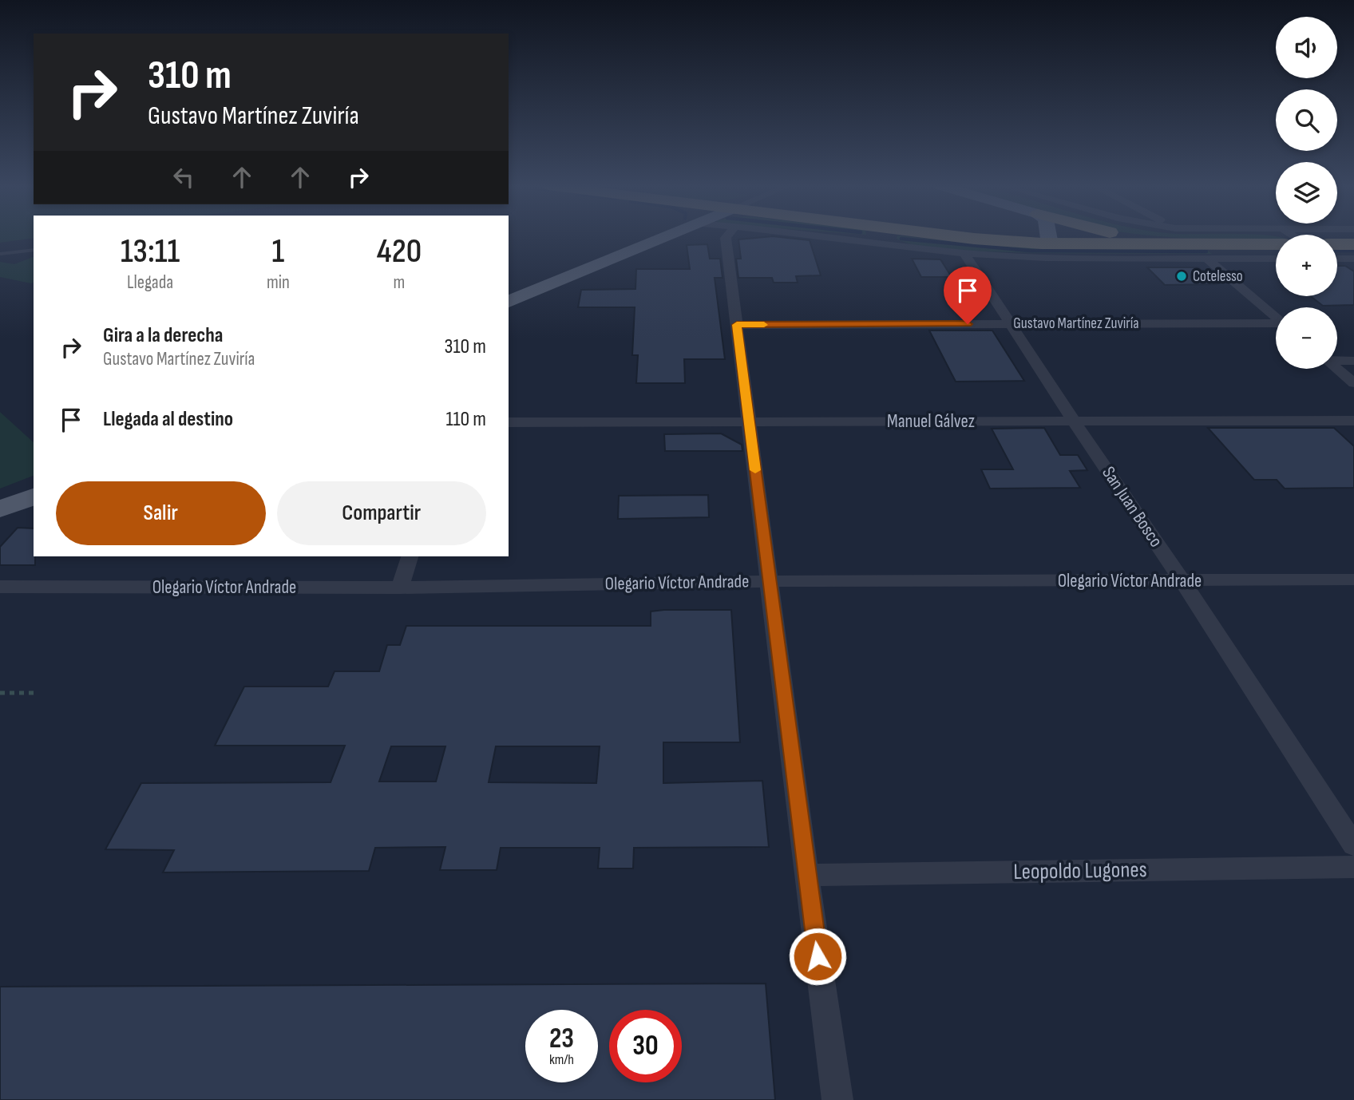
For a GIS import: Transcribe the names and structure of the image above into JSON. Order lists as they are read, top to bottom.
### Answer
{
  "streets": {
    "street": [
      "Gustavo Martínez Zuviría",
      "Manuel Gálvez",
      "San Juan Bosco",
      "Olegario Víctor Andrade",
      "Leopoldo Lugones"
    ]
  },
  "crossings": [
    ["Gustavo Martínez Zuviría", "San Juan Bosco"],
    ["Manuel Gálvez", "San Juan Bosco"],
    ["San Juan Bosco", "Olegario Víctor Andrade"]
  ],
  "places": ["Cotelesso"],
  "page": {
    "map_buttons": ["+", "−"],
    "turn": ["310 m", "Gustavo Martínez Zuviría"],
    "eta": [
      "13:11",
      "Llegada",
      "1",
      "min",
      "420",
      "m"
    ],
    "list": [
      {
        "name": "Gira a la derecha",
        "note": "Gustavo Martínez Zuviría",
        "value": "310 m"
      },
      {
        "name": "Llegada al destino",
        "value": "110 m"
      }
    ],
    "buttons": ["Salir", "Compartir"],
    "speed": "23 km/h",
    "limit": "30"
  }
}
